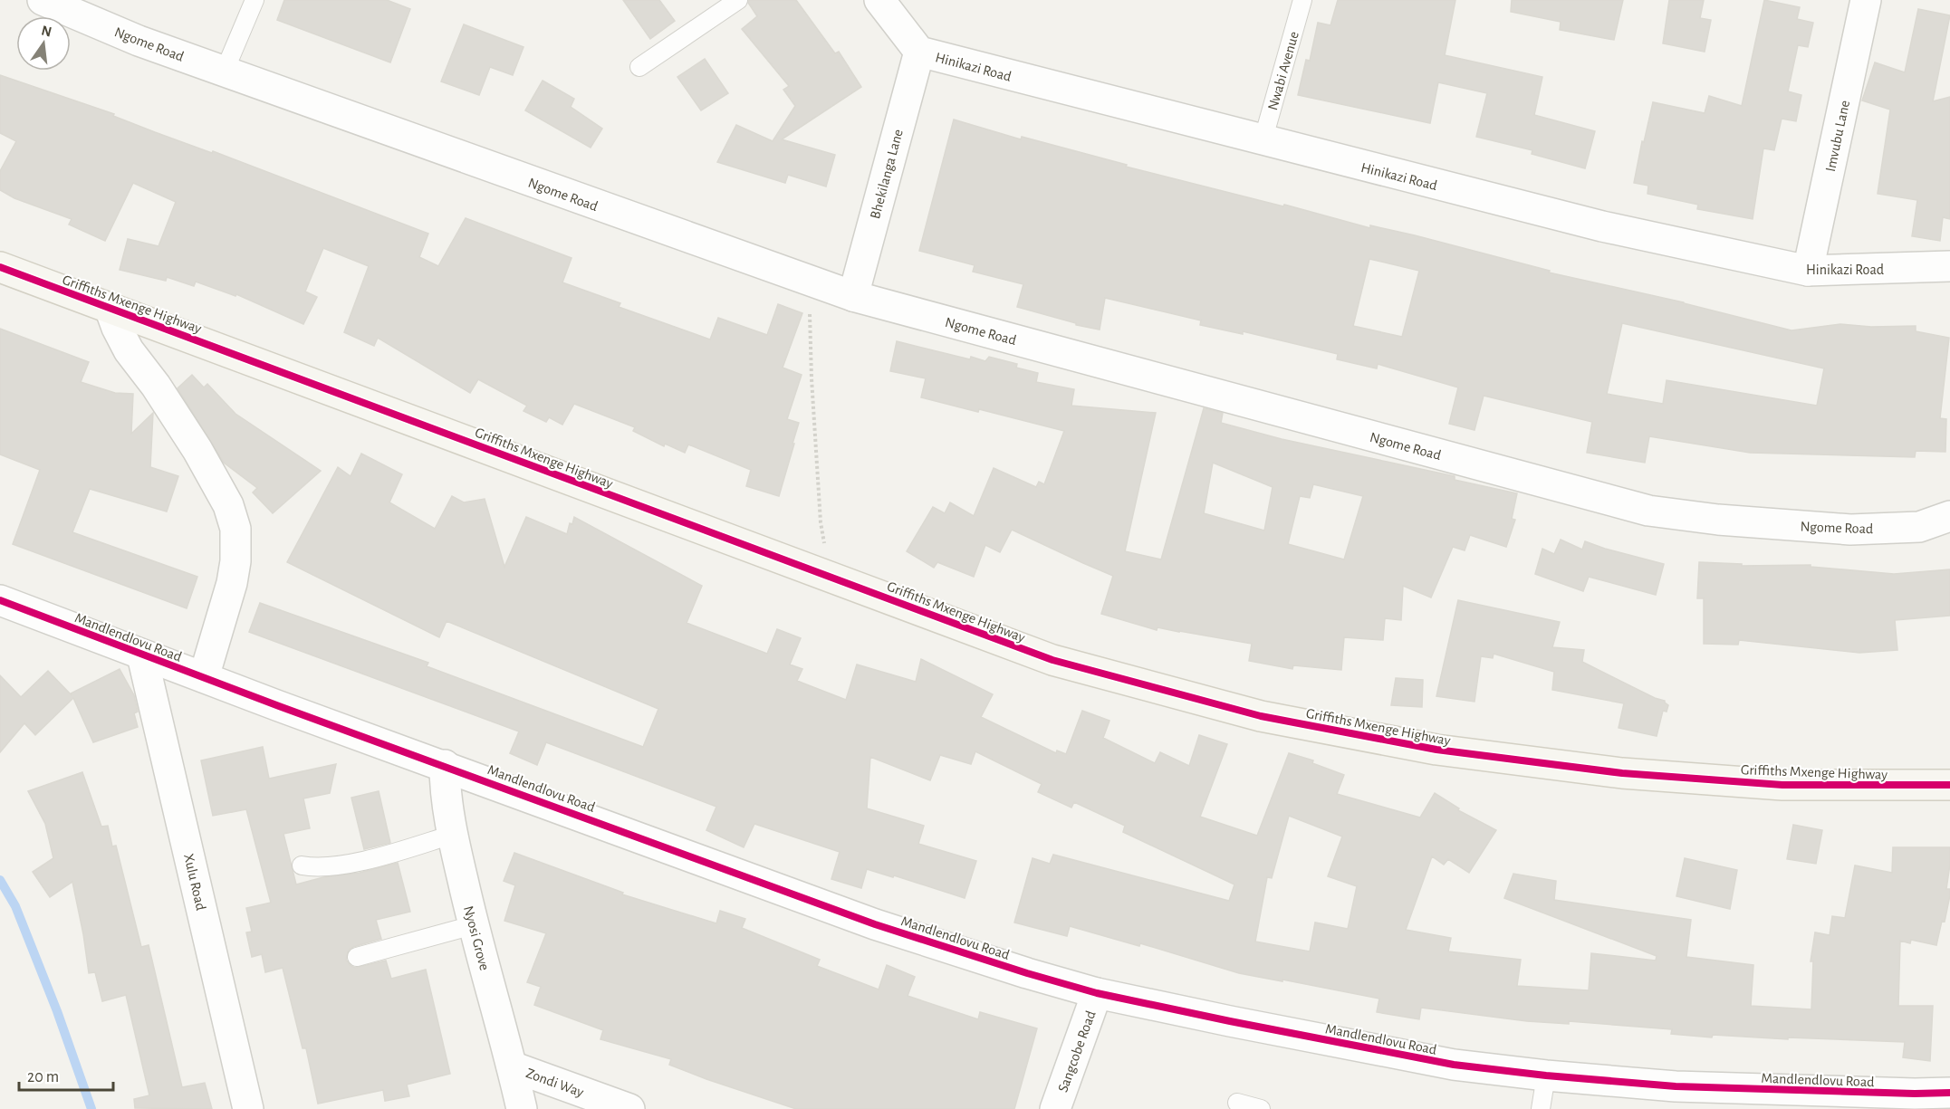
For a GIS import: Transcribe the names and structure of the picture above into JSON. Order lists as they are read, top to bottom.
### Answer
{
  "streets": {
    "street": [
      "Ngome Road",
      "Hinikazi Road",
      "Imvubu Lane",
      "Bhekilanga Lane",
      "Griffiths Mxenge Highway",
      "Mandlendlovu Road",
      "Xulu Road",
      "Nyosi Grove",
      "Sangcobe Road",
      "Zondi Way"
    ],
    "lane": ["Nwabi Avenue"]
  },
  "crossings": [
    ["Ngome Road", "Bhekilanga Lane"],
    ["Hinikazi Road", "Nwabi Avenue"],
    ["Hinikazi Road", "Imvubu Lane"],
    ["Hinikazi Road", "Bhekilanga Lane"],
    ["Mandlendlovu Road", "Xulu Road"],
    ["Mandlendlovu Road", "Nyosi Grove"],
    ["Mandlendlovu Road", "Sangcobe Road"],
    ["Nyosi Grove", "Zondi Way"]
  ],
  "scale_bar": "20 m",
  "north": "top"
}
